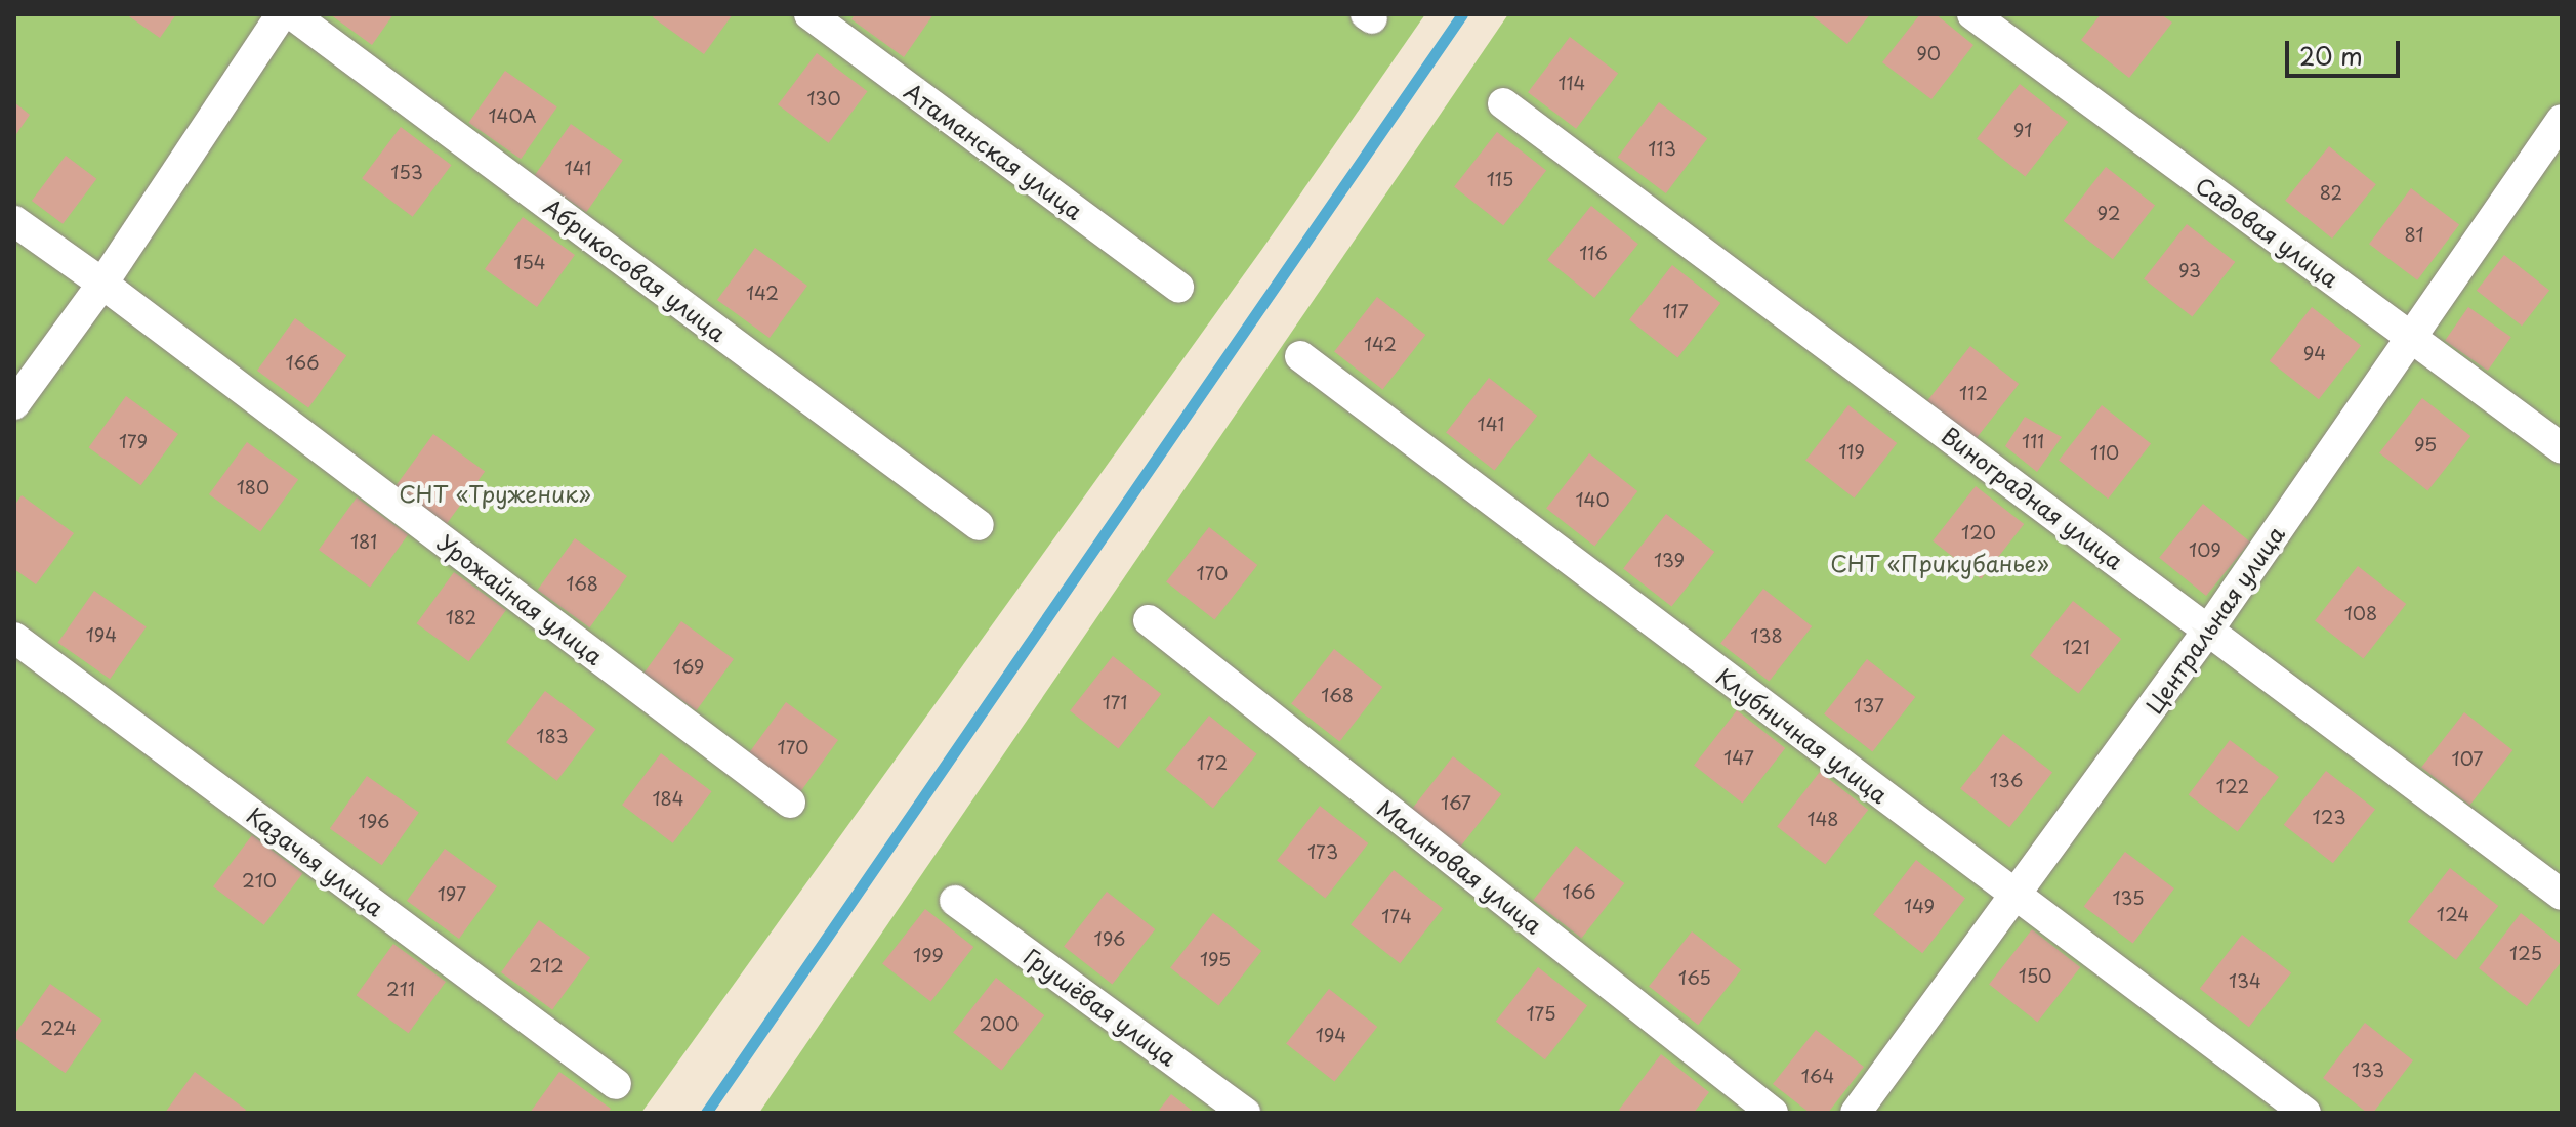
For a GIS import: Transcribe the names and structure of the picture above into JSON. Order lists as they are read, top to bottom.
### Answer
{
  "streets": {
    "street": [
      "Атаманская улица",
      "Садовая улица",
      "Абрикосовая улица",
      "Виноградная улица",
      "Урожайная улица",
      "Центральная улица",
      "Клубничная улица",
      "Казачья улица",
      "Малиновая улица",
      "Грушёвая улица"
    ]
  },
  "crossings": [
    ["Садовая улица", "Центральная улица"],
    ["Виноградная улица", "Центральная улица"],
    ["Центральная улица", "Клубничная улица"]
  ],
  "parks": ["СНТ «Труженик»", "СНТ «Прикубанье»"],
  "house_numbers": [
    "90",
    "114",
    "130",
    "140А",
    "91",
    "113",
    "141",
    "153",
    "115",
    "82",
    "92",
    "81",
    "116",
    "154",
    "93",
    "142",
    "117",
    "142",
    "94",
    "166",
    "112",
    "141",
    "179",
    "111",
    "95",
    "119",
    "110",
    "180",
    "140",
    "120",
    "181",
    "109",
    "139",
    "170",
    "168",
    "108",
    "182",
    "194",
    "138",
    "121",
    "169",
    "168",
    "171",
    "137",
    "183",
    "170",
    "147",
    "107",
    "172",
    "136",
    "122",
    "184",
    "167",
    "123",
    "148",
    "196",
    "173",
    "210",
    "166",
    "197",
    "135",
    "149",
    "124",
    "174",
    "196",
    "125",
    "199",
    "195",
    "212",
    "150",
    "165",
    "134",
    "211",
    "175",
    "200",
    "224",
    "194",
    "133",
    "164"
  ],
  "scale_bar": "20 m"
}
